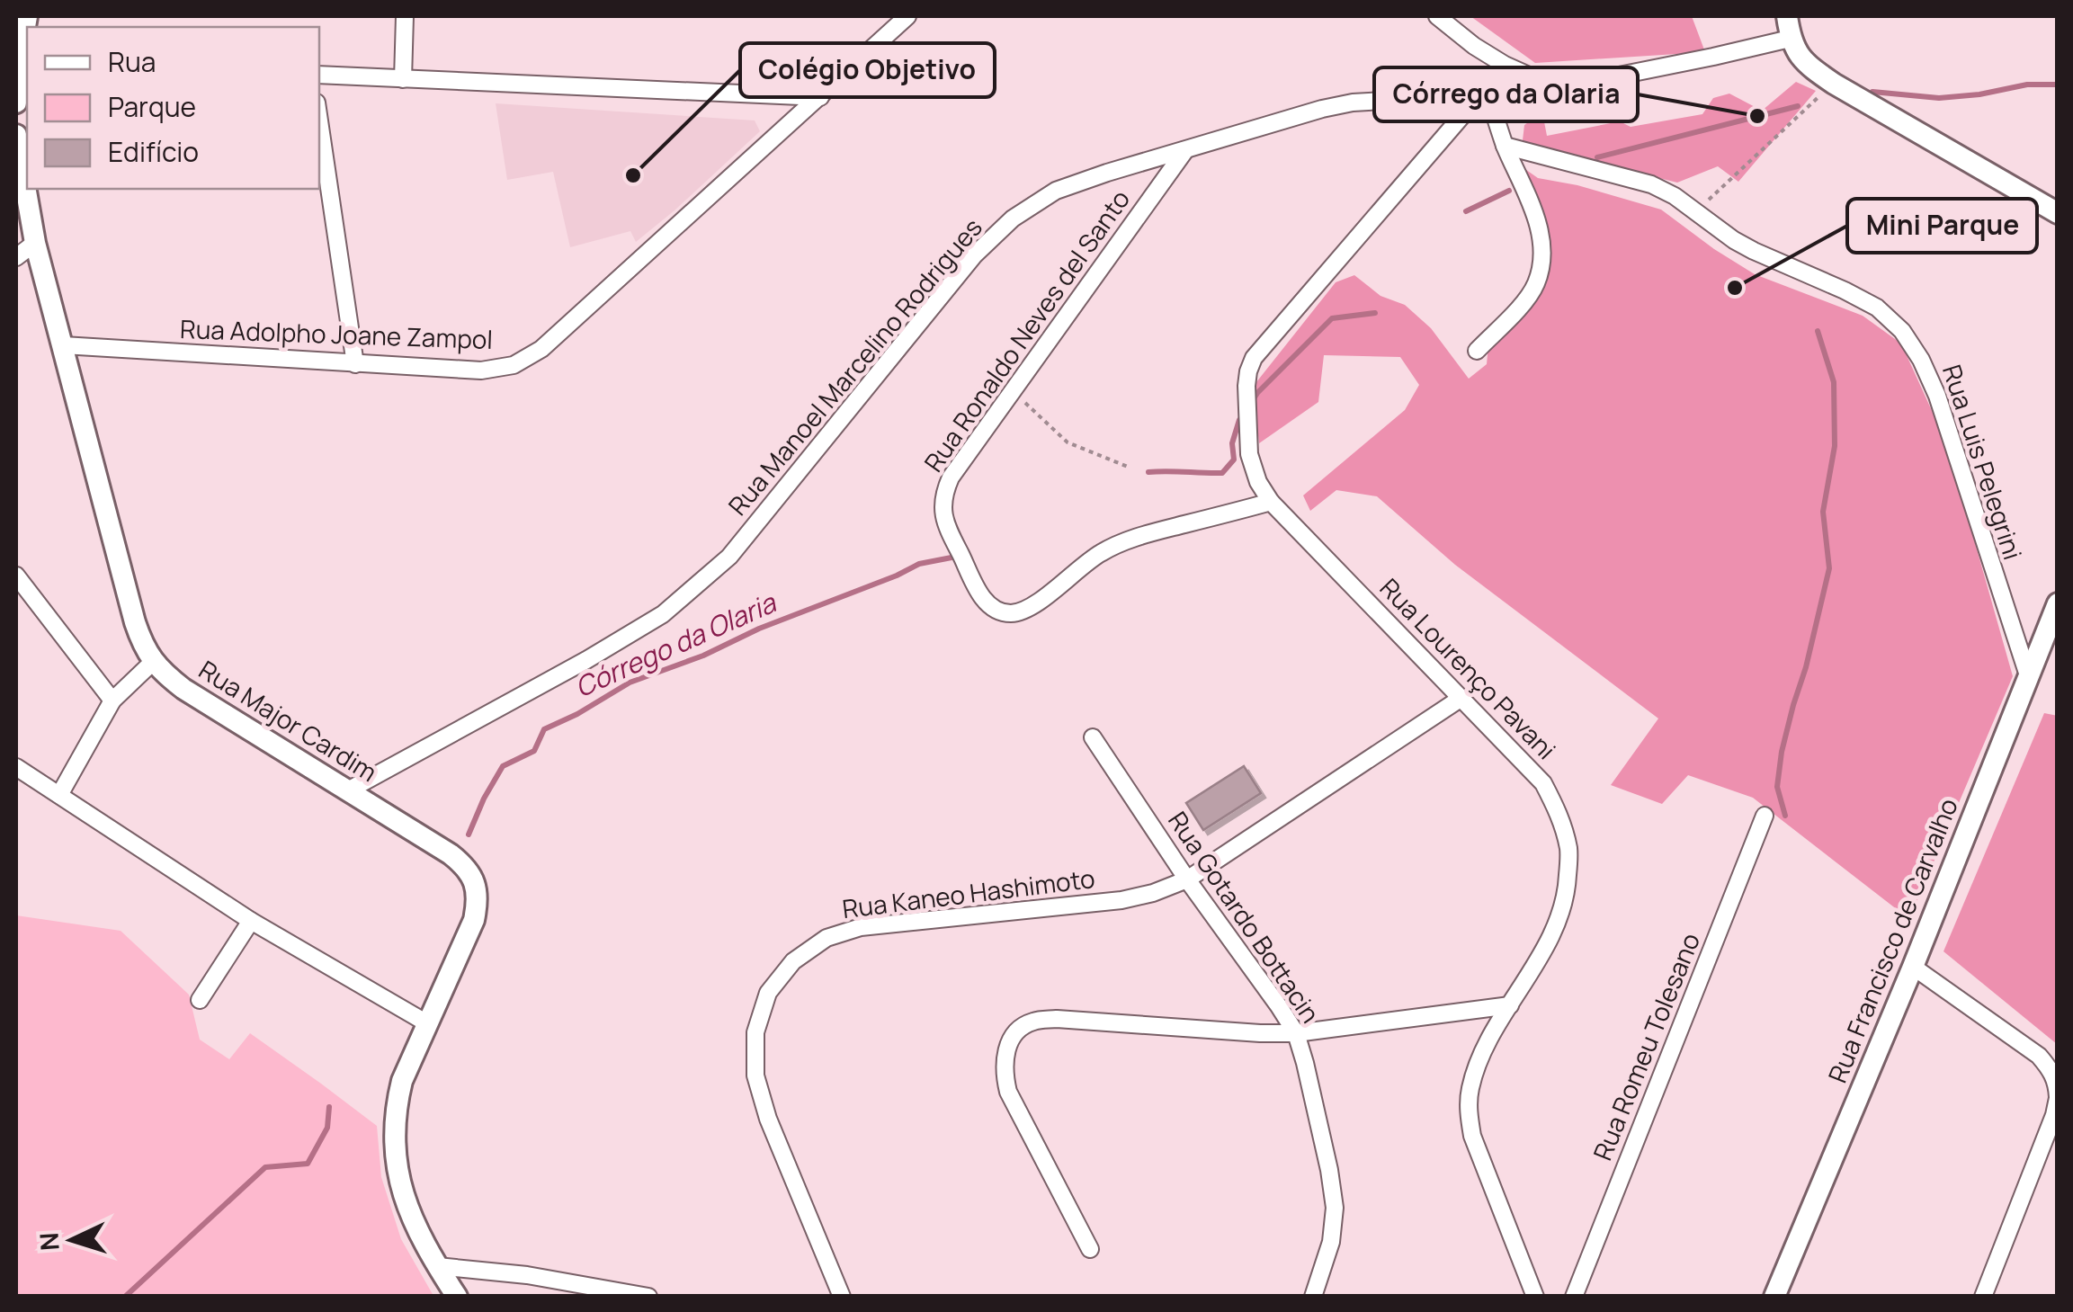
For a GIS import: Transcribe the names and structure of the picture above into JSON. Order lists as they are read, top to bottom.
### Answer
{
  "streets": {
    "street": [
      "Rua Ronaldo Neves del Santo",
      "Rua Adolpho Joane Zampol",
      "Rua Manoel Marcelino Rodrigues",
      "Rua Luis Pelegrini",
      "Rua Lourenço Pavani",
      "Rua Major Cardim",
      "Rua Kaneo Hashimoto",
      "Rua Gotardo Bottacin",
      "Rua Francisco de Carvalho",
      "Rua Romeu Tolesano"
    ]
  },
  "crossings": [
    ["Rua Ronaldo Neves del Santo", "Rua Manoel Marcelino Rodrigues"],
    ["Rua Ronaldo Neves del Santo", "Rua Lourenço Pavani"],
    ["Rua Adolpho Joane Zampol", "Rua Major Cardim"],
    ["Rua Manoel Marcelino Rodrigues", "Rua Lourenço Pavani"],
    ["Rua Manoel Marcelino Rodrigues", "Rua Major Cardim"],
    ["Rua Luis Pelegrini", "Rua Francisco de Carvalho"],
    ["Rua Lourenço Pavani", "Rua Kaneo Hashimoto"],
    ["Rua Kaneo Hashimoto", "Rua Gotardo Bottacin"]
  ],
  "water": ["Córrego da Olaria"],
  "places": ["Córrego da Olaria", "Colégio Objetivo", "Mini Parque"],
  "legend": ["Rua", "Parque", "Edifício"],
  "north": "left"
}
